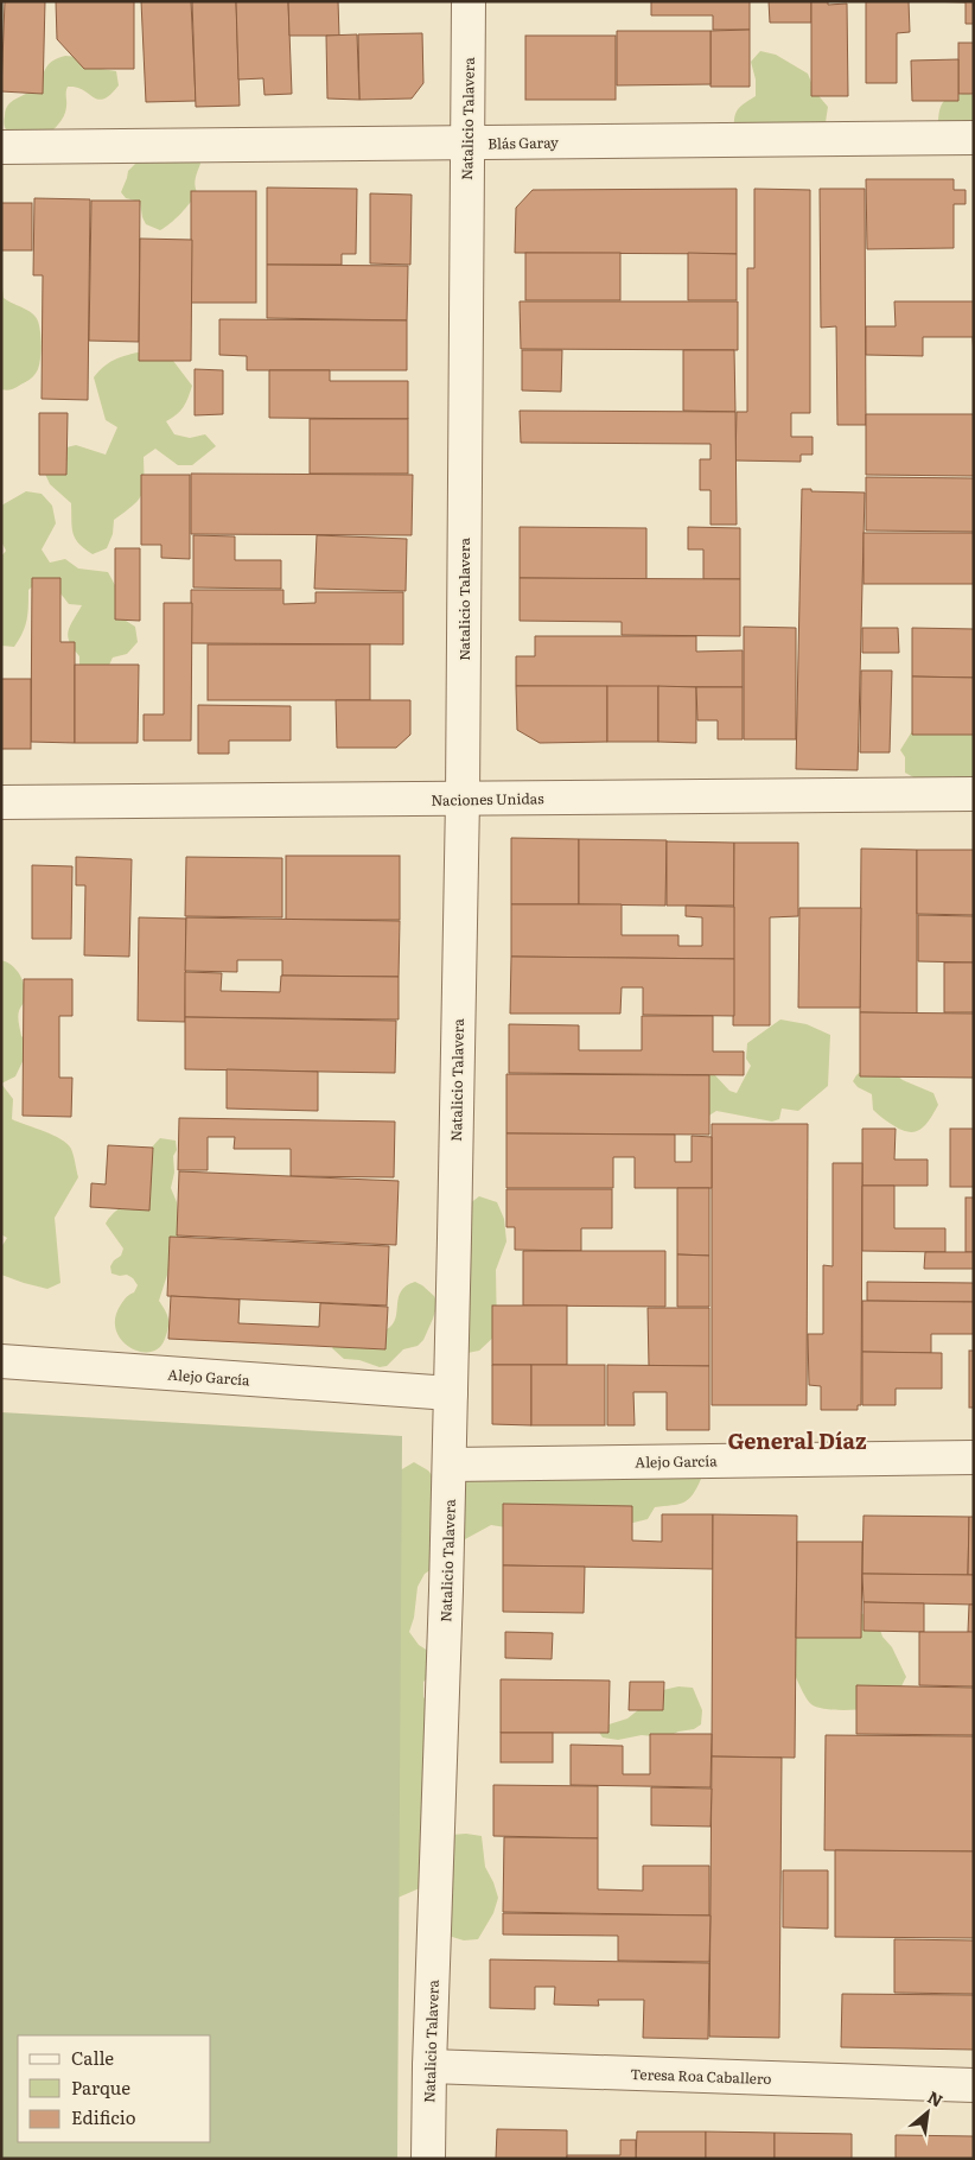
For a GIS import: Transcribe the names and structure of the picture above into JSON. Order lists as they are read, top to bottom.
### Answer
{
  "streets": {
    "street": [
      "Natalicio Talavera",
      "Blás Garay",
      "Naciones Unidas",
      "Alejo García",
      "Teresa Roa Caballero"
    ]
  },
  "crossings": [
    ["Natalicio Talavera", "Blás Garay"],
    ["Natalicio Talavera", "Naciones Unidas"],
    ["Natalicio Talavera", "Alejo García"],
    ["Natalicio Talavera", "Teresa Roa Caballero"]
  ],
  "districts": ["General Díaz"],
  "legend": ["Calle", "Parque", "Edificio"],
  "north": "top right"
}
